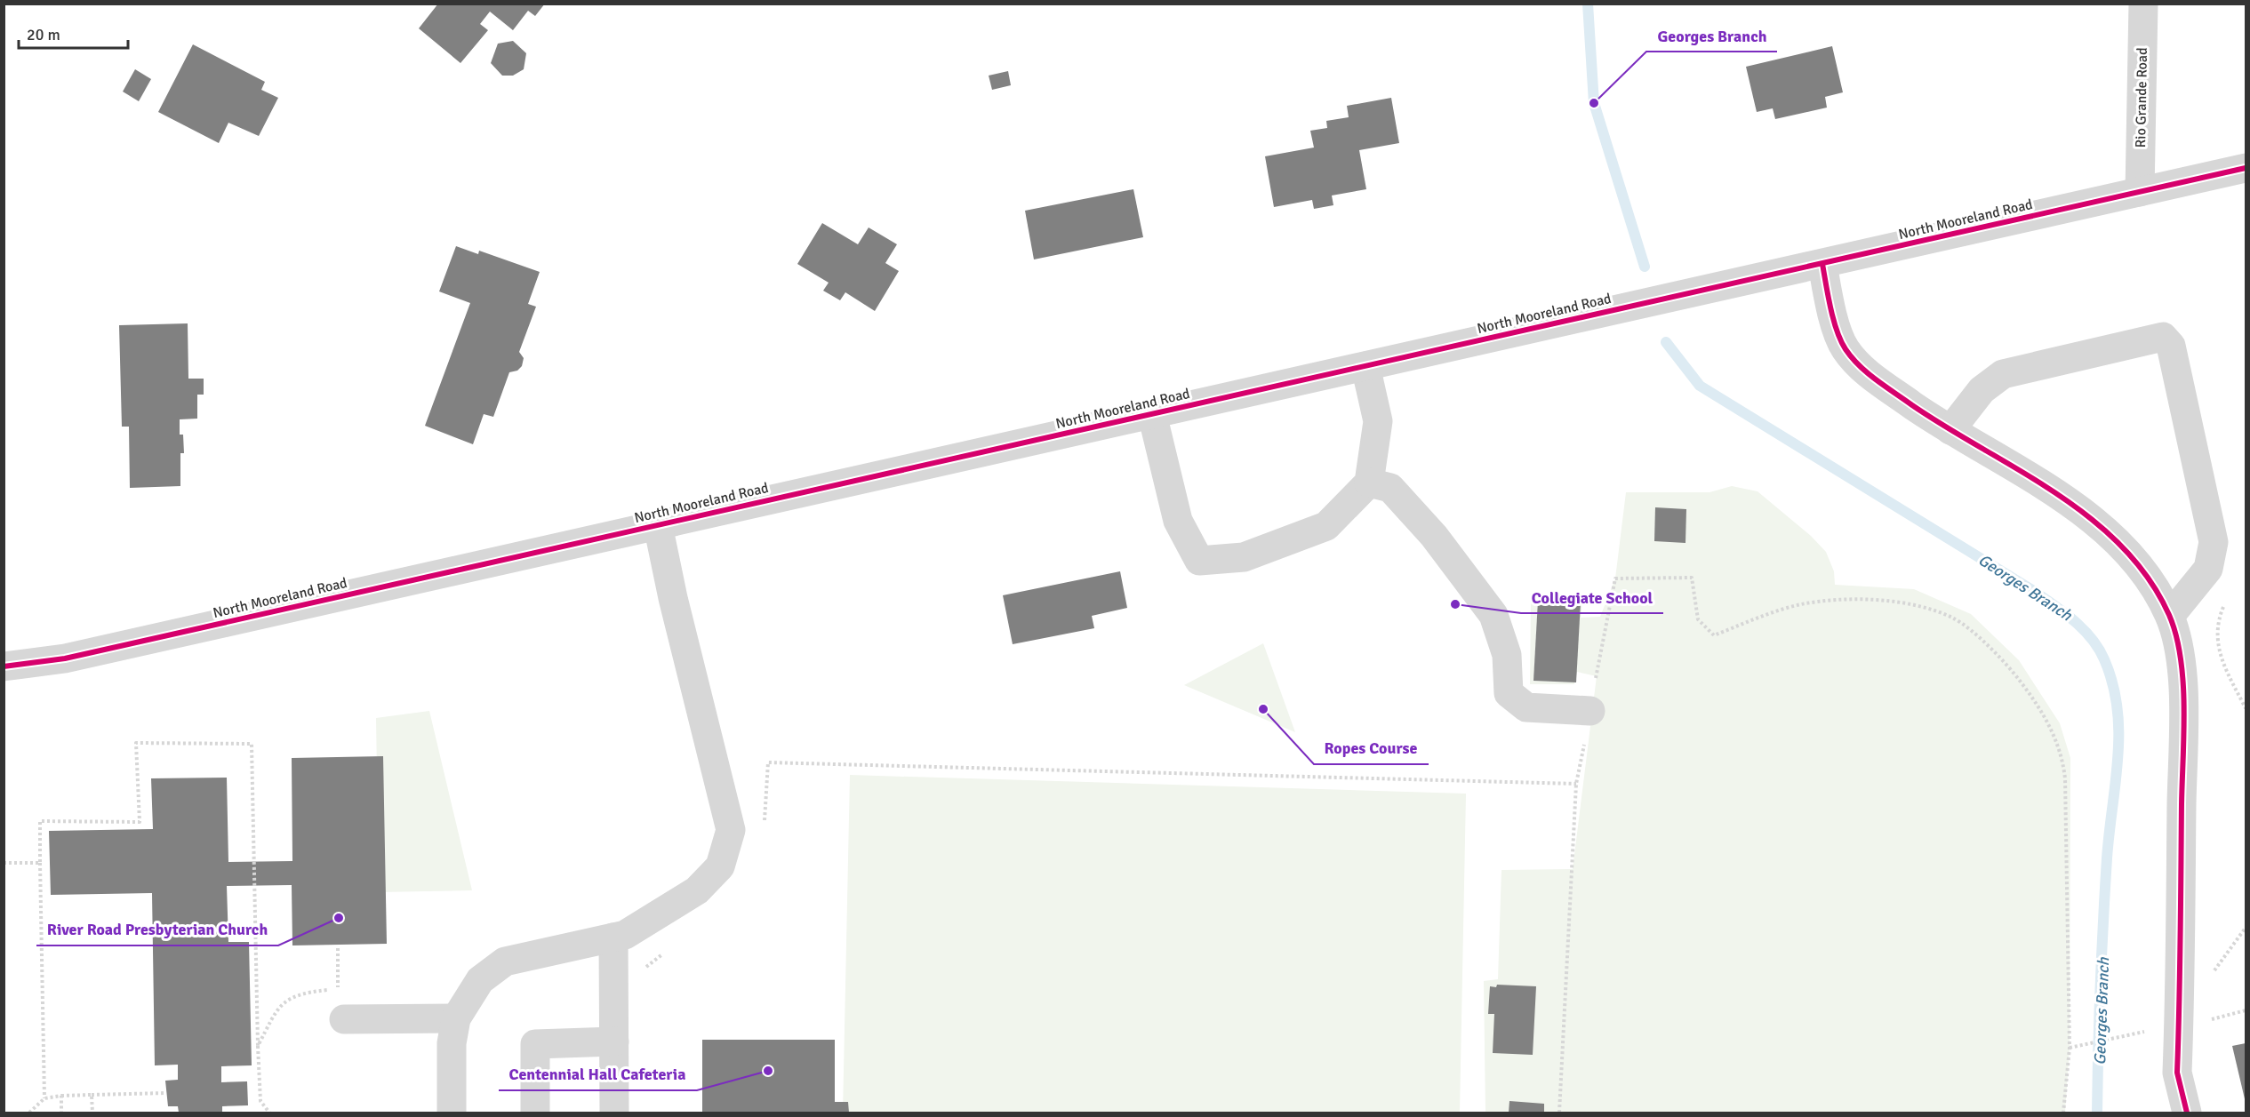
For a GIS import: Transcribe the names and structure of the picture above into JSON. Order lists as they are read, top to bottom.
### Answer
{
  "streets": {
    "street": ["Rio Grande Road", "North Mooreland Road"]
  },
  "crossings": [
    ["Rio Grande Road", "North Mooreland Road"]
  ],
  "water": ["Georges Branch"],
  "places": [
    "Georges Branch",
    "Collegiate School",
    "Ropes Course",
    "River Road Presbyterian Church",
    "Centennial Hall Cafeteria"
  ],
  "scale_bar": "20 m"
}
